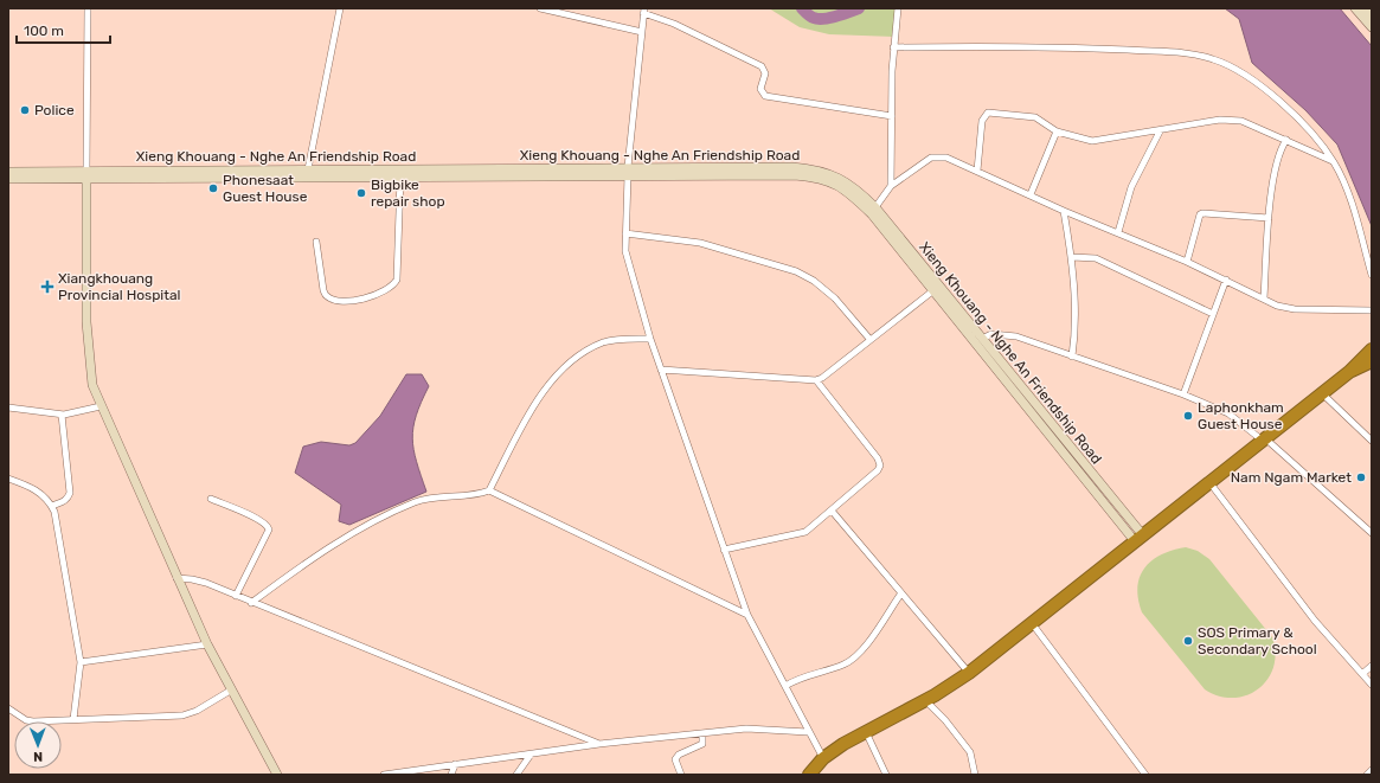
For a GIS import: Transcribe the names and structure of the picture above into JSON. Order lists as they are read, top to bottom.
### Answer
{
  "streets": {
    "street": ["Xieng Khouang - Nghe An Friendship Road"]
  },
  "places": {
    "other": [
      "Police",
      "Phonesaat Guest House",
      "Bigbike repair shop",
      "Laphonkham Guest House",
      "Nam Ngam Market",
      "SOS Primary & Secondary School"
    ],
    "health": ["Xiangkhouang Provincial Hospital"]
  },
  "scale_bar": "100 m",
  "north": "bottom"
}
